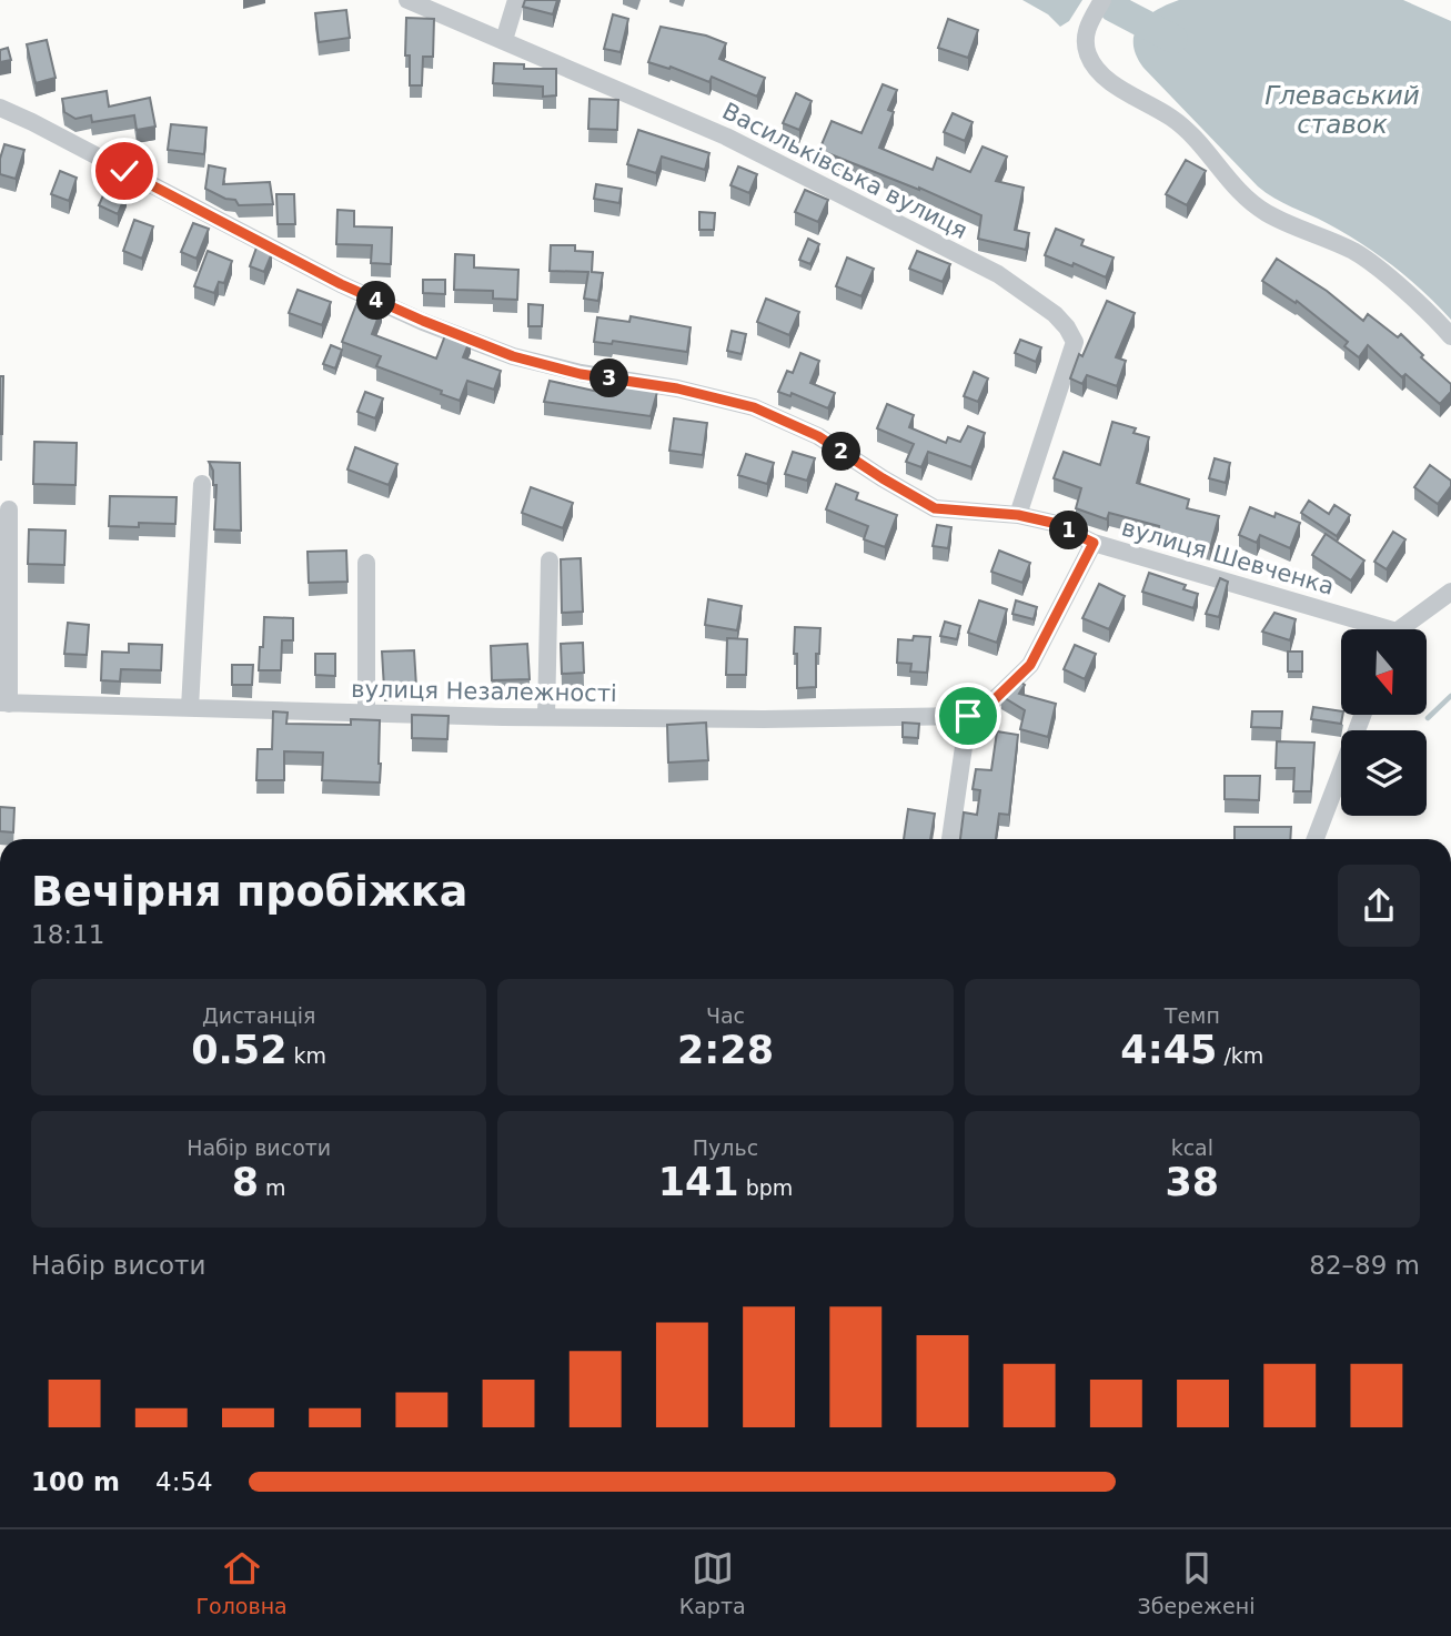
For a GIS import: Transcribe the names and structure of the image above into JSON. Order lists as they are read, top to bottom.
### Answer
{
  "streets": {
    "street": ["Васильківська вулиця", "вулиця Шевченка", "вулиця Незалежності"]
  },
  "crossings": [
    ["Васильківська вулиця", "вулиця Шевченка"]
  ],
  "water": ["Глеваський ставок"],
  "north": "bottom",
  "page": {
    "pins": [
      "4",
      "3",
      "2",
      "1"
    ],
    "heading": ["Вечірня пробіжка", "18:11"],
    "stats": [
      ["Дистанція", "0.52 km"],
      ["Час", "2:28"],
      ["Темп", "4:45 /km"],
      ["Набір висоти", "8 m"],
      ["Пульс", "141 bpm"],
      ["kcal", "38"]
    ],
    "chart": ["Набір висоти", "82–89 m"],
    "list": [
      {
        "name": "100 m",
        "note": "4:54"
      }
    ],
    "tabs": ["Головна", "Карта", "Збережені"]
  }
}
